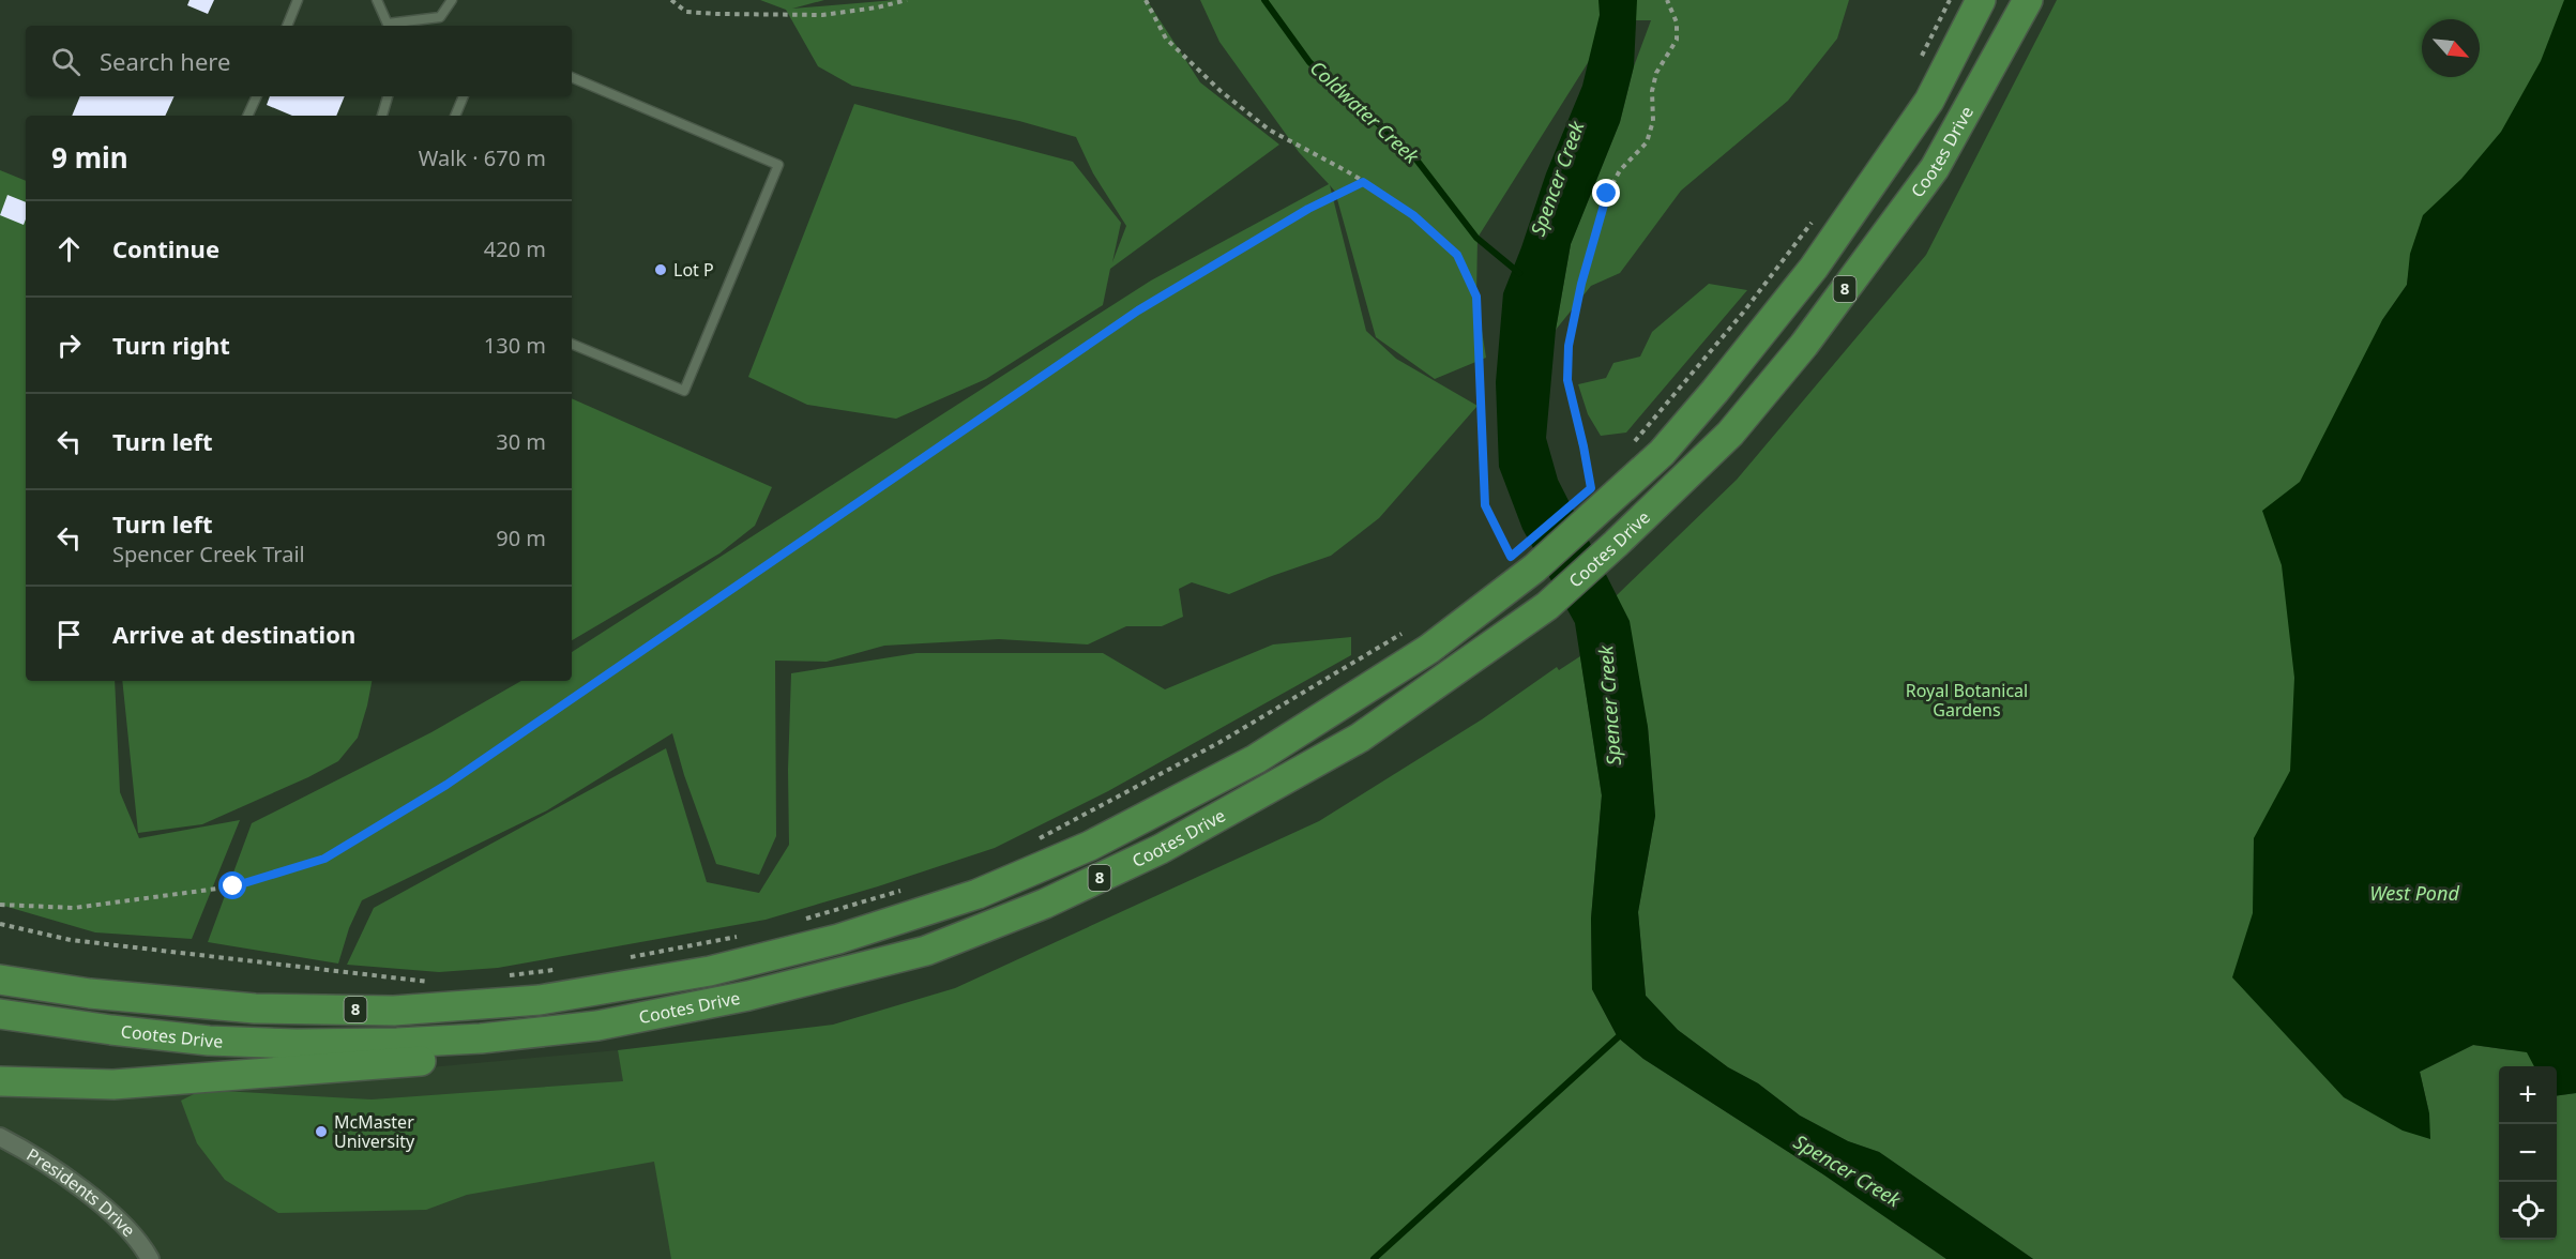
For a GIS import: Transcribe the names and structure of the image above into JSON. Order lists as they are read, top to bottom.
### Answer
{
  "streets": {
    "main road": ["Cootes Drive", "8"],
    "street": ["Presidents Drive"]
  },
  "water": ["Coldwater Creek", "Spencer Creek", "West Pond"],
  "parks": ["Royal Botanical Gardens"],
  "places": ["Lot P", "McMaster University"],
  "north": "bottom right",
  "page": {
    "search": "Search here",
    "heading": ["9 min", "Walk · 670 m"],
    "list": [
      ["Continue", "420 m"],
      ["Turn right", "130 m"],
      ["Turn left", "30 m"],
      ["Turn left", "Spencer Creek Trail", "90 m"],
      "Arrive at destination"
    ],
    "map_buttons": ["+", "−"]
  }
}
